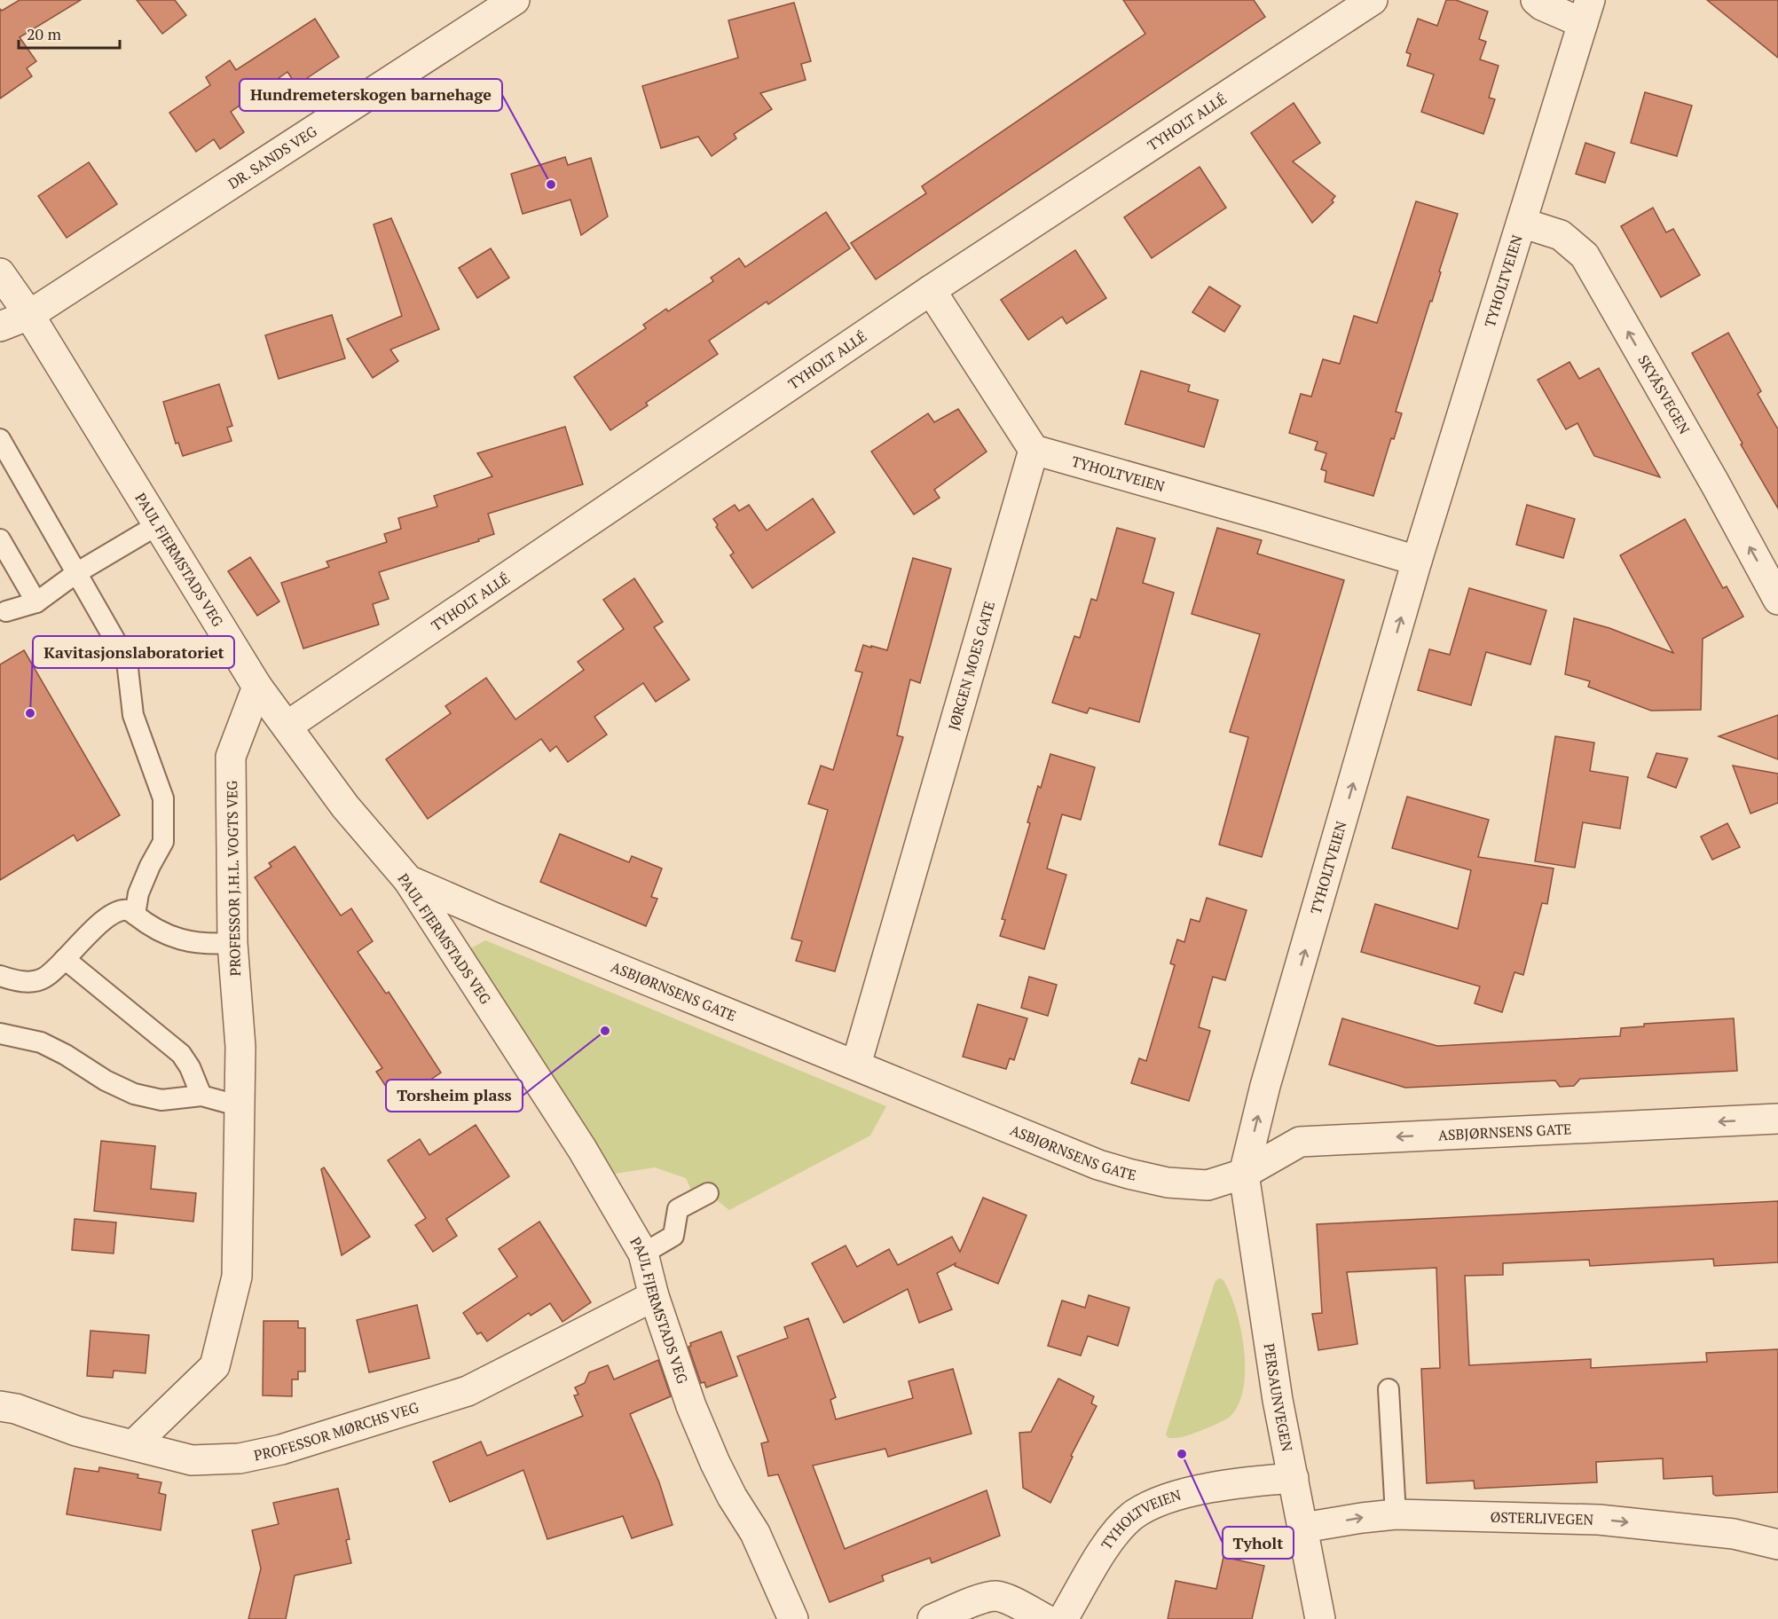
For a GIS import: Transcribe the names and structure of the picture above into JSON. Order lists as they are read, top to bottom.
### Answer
{
  "streets": {
    "street": [
      "TYHOLT ALLÉ",
      "DR. SANDS VEG",
      "TYHOLTVEIEN",
      "SKYÅSVEGEN",
      "PAUL FJERMSTADS VEG",
      "JØRGEN MOES GATE",
      "PROFESSOR J.H.L. VOGTS VEG",
      "ASBJØRNSENS GATE",
      "PERSAUNVEGEN",
      "PROFESSOR MØRCHS VEG",
      "ØSTERLIVEGEN"
    ]
  },
  "crossings": [
    ["TYHOLT ALLÉ", "PAUL FJERMSTADS VEG"],
    ["DR. SANDS VEG", "PAUL FJERMSTADS VEG"],
    ["TYHOLTVEIEN", "SKYÅSVEGEN"],
    ["TYHOLTVEIEN", "JØRGEN MOES GATE"],
    ["TYHOLTVEIEN", "ASBJØRNSENS GATE"],
    ["TYHOLTVEIEN", "PERSAUNVEGEN"],
    ["PAUL FJERMSTADS VEG", "PROFESSOR J.H.L. VOGTS VEG"],
    ["PAUL FJERMSTADS VEG", "ASBJØRNSENS GATE"],
    ["PAUL FJERMSTADS VEG", "PROFESSOR MØRCHS VEG"],
    ["JØRGEN MOES GATE", "ASBJØRNSENS GATE"],
    ["PROFESSOR J.H.L. VOGTS VEG", "PROFESSOR MØRCHS VEG"],
    ["ASBJØRNSENS GATE", "PERSAUNVEGEN"],
    ["PERSAUNVEGEN", "ØSTERLIVEGEN"]
  ],
  "one_way": ["SKYÅSVEGEN", "ASBJØRNSENS GATE", "ØSTERLIVEGEN"],
  "places": [
    "Hundremeterskogen barnehage",
    "Kavitasjonslaboratoriet",
    "Torsheim plass",
    "Tyholt"
  ],
  "scale_bar": "20 m"
}
